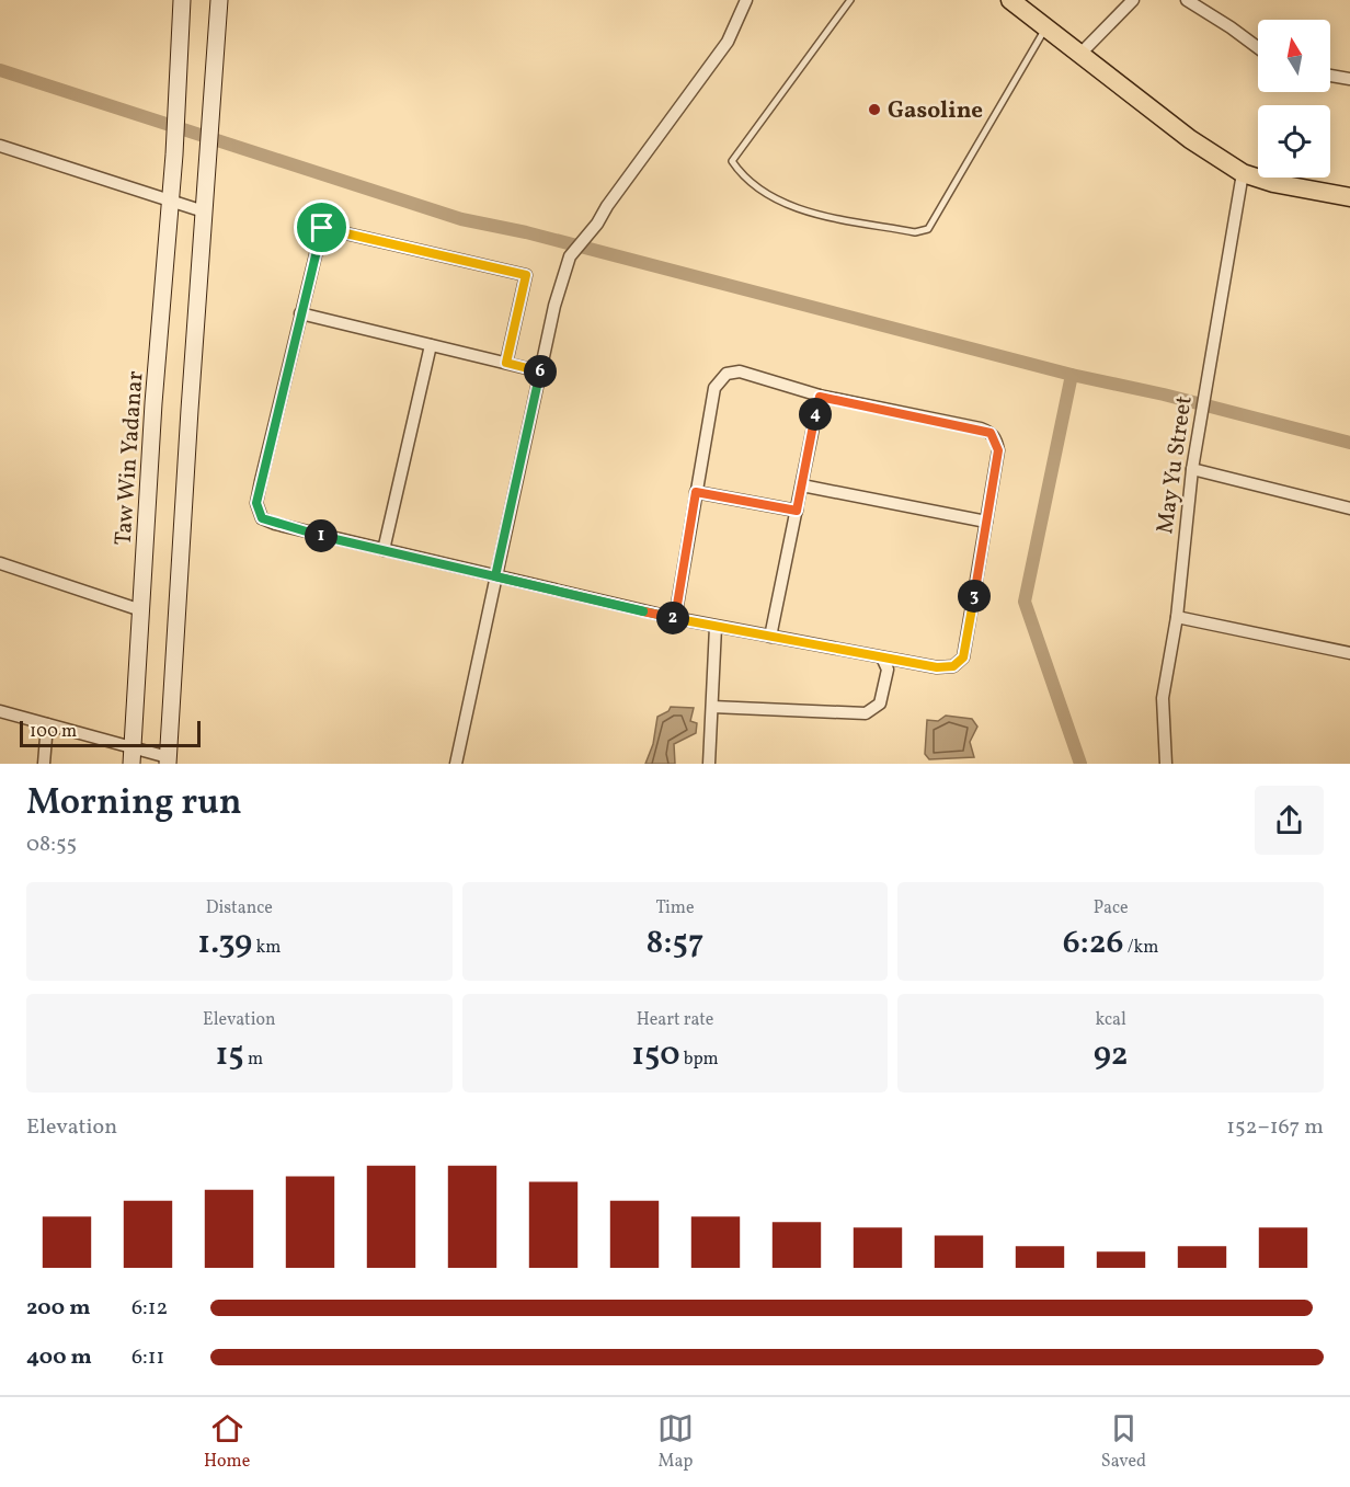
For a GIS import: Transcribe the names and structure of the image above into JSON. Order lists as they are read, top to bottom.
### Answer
{
  "streets": {
    "main road": ["Taw Win Yadanar"],
    "street": ["May Yu Street"]
  },
  "places": ["Gasoline"],
  "scale_bar": "100 m",
  "north": "top",
  "page": {
    "pins": [
      "6",
      "4",
      "1",
      "3",
      "2"
    ],
    "scale": "100 m",
    "heading": ["Morning run", "08:55"],
    "stats": [
      ["Distance", "1.39 km"],
      ["Time", "8:57"],
      ["Pace", "6:26 /km"],
      ["Elevation", "15 m"],
      ["Heart rate", "150 bpm"],
      ["kcal", "92"]
    ],
    "chart": ["Elevation", "152–167 m"],
    "list": [
      {
        "name": "200 m",
        "note": "6:12"
      },
      {
        "name": "400 m",
        "note": "6:11"
      }
    ],
    "tabs": ["Home", "Map", "Saved"]
  }
}
